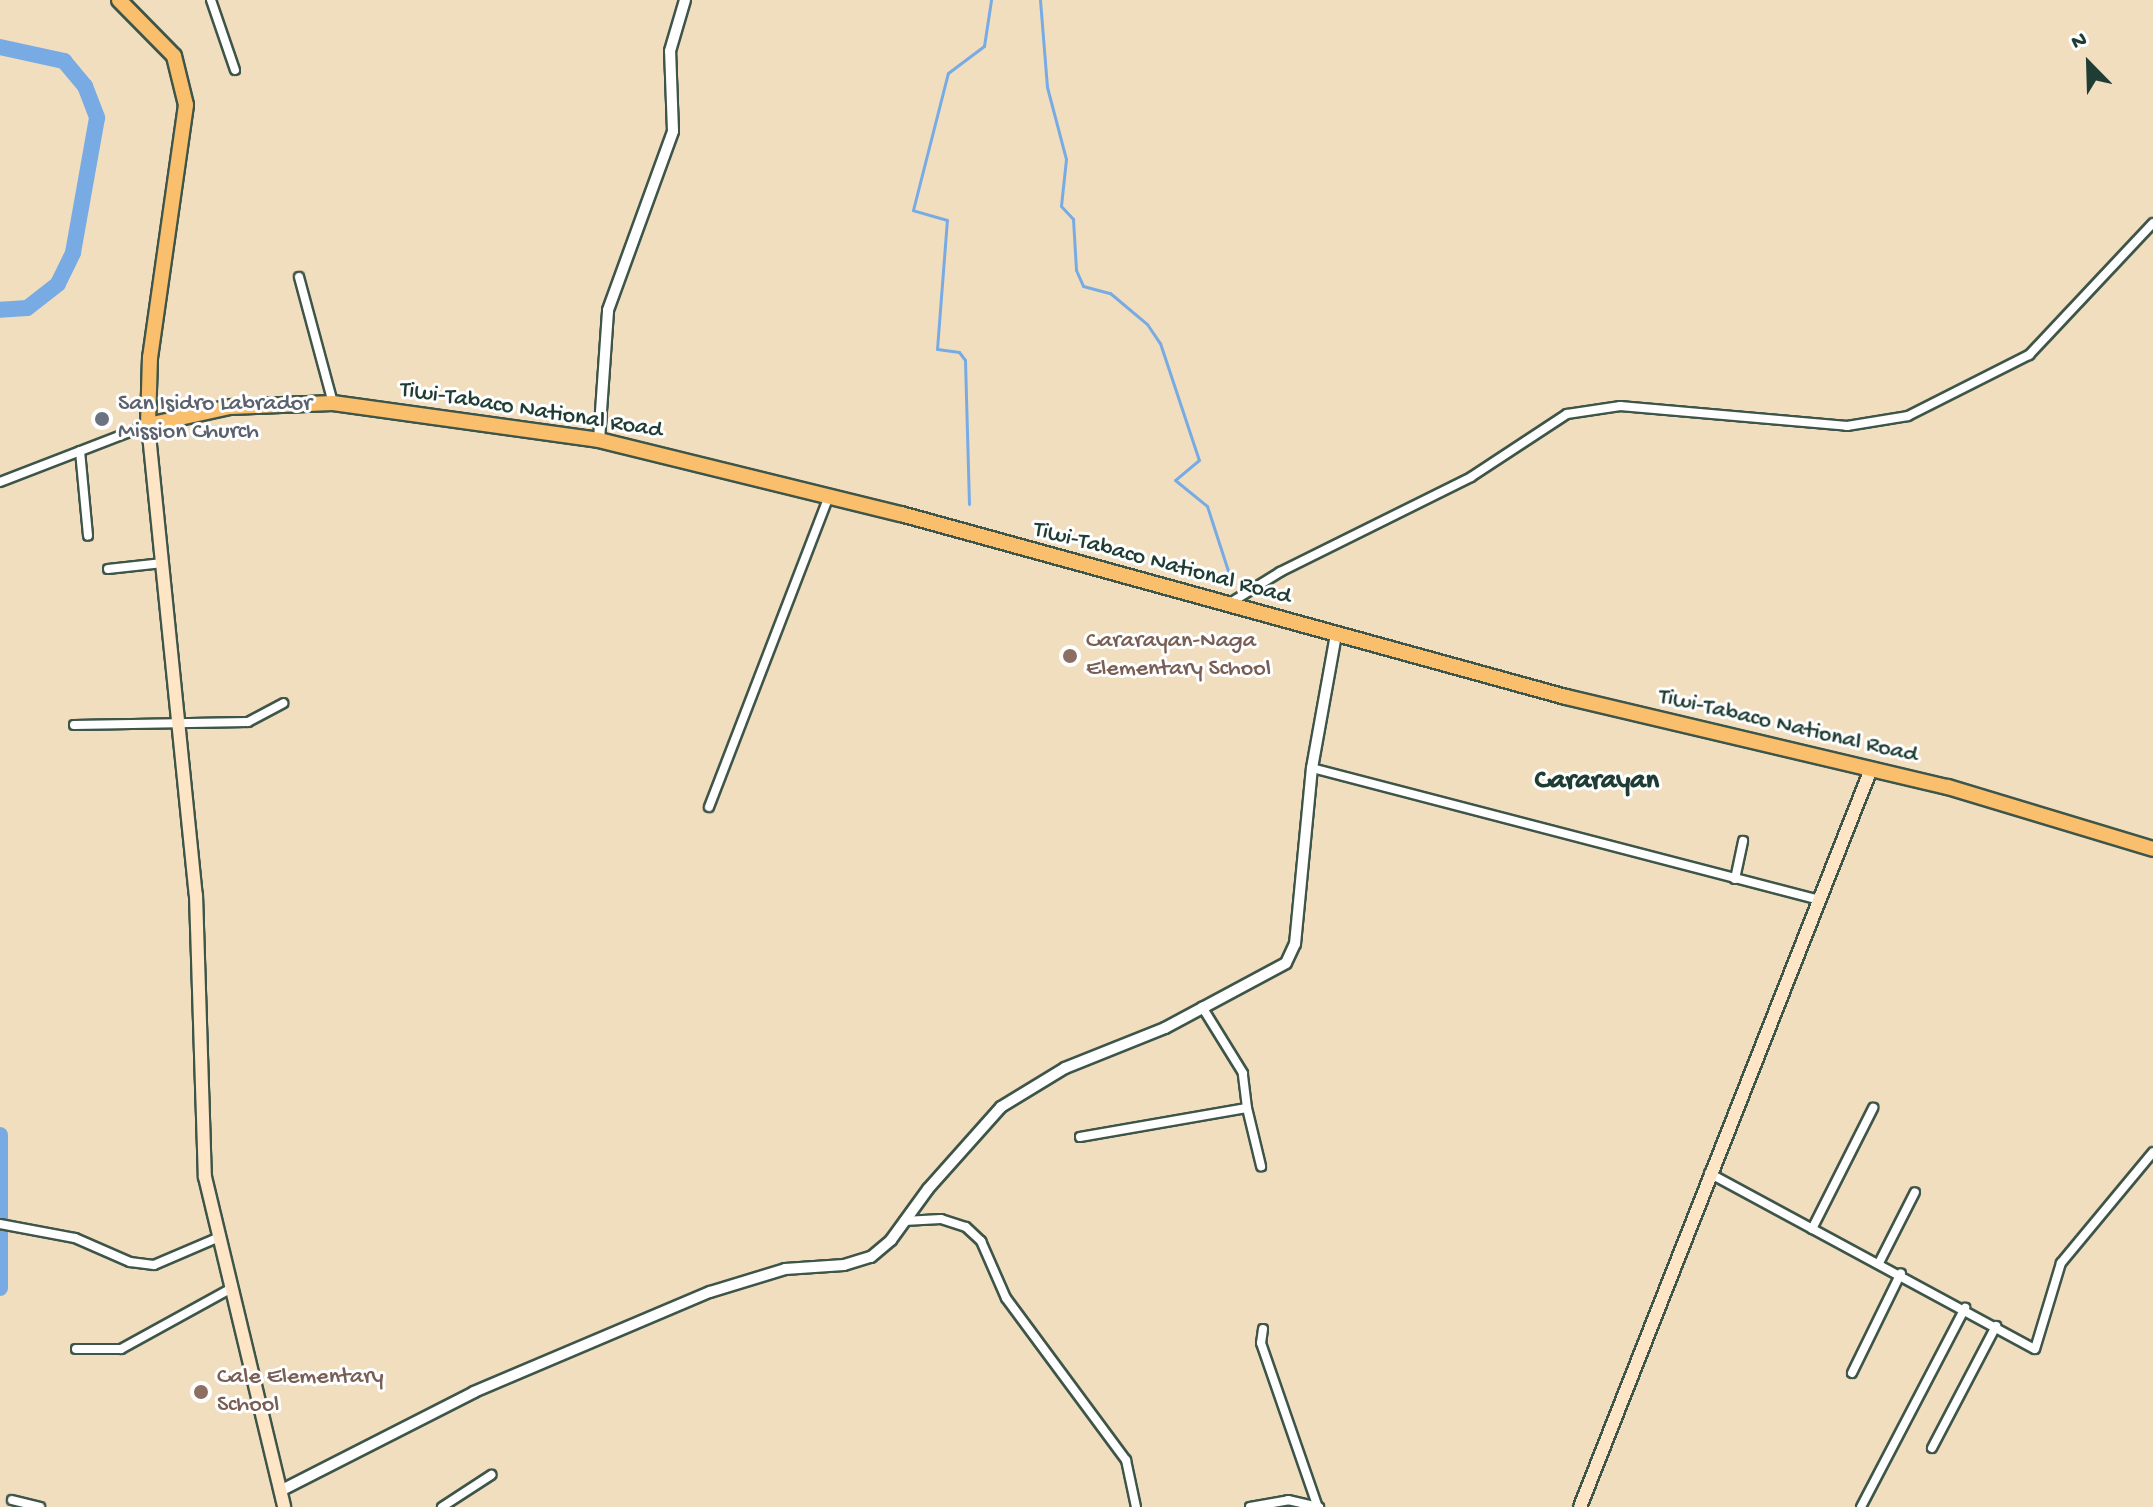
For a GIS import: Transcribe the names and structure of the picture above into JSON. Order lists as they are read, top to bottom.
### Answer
{
  "streets": {
    "main road": ["Tiwi-Tabaco National Road"]
  },
  "districts": ["Cararayan"],
  "places": ["San Isidro Labrador Mission Church", "Cararayan-Naga Elementary School", "Cale Elementary School"],
  "north": "top left"
}
